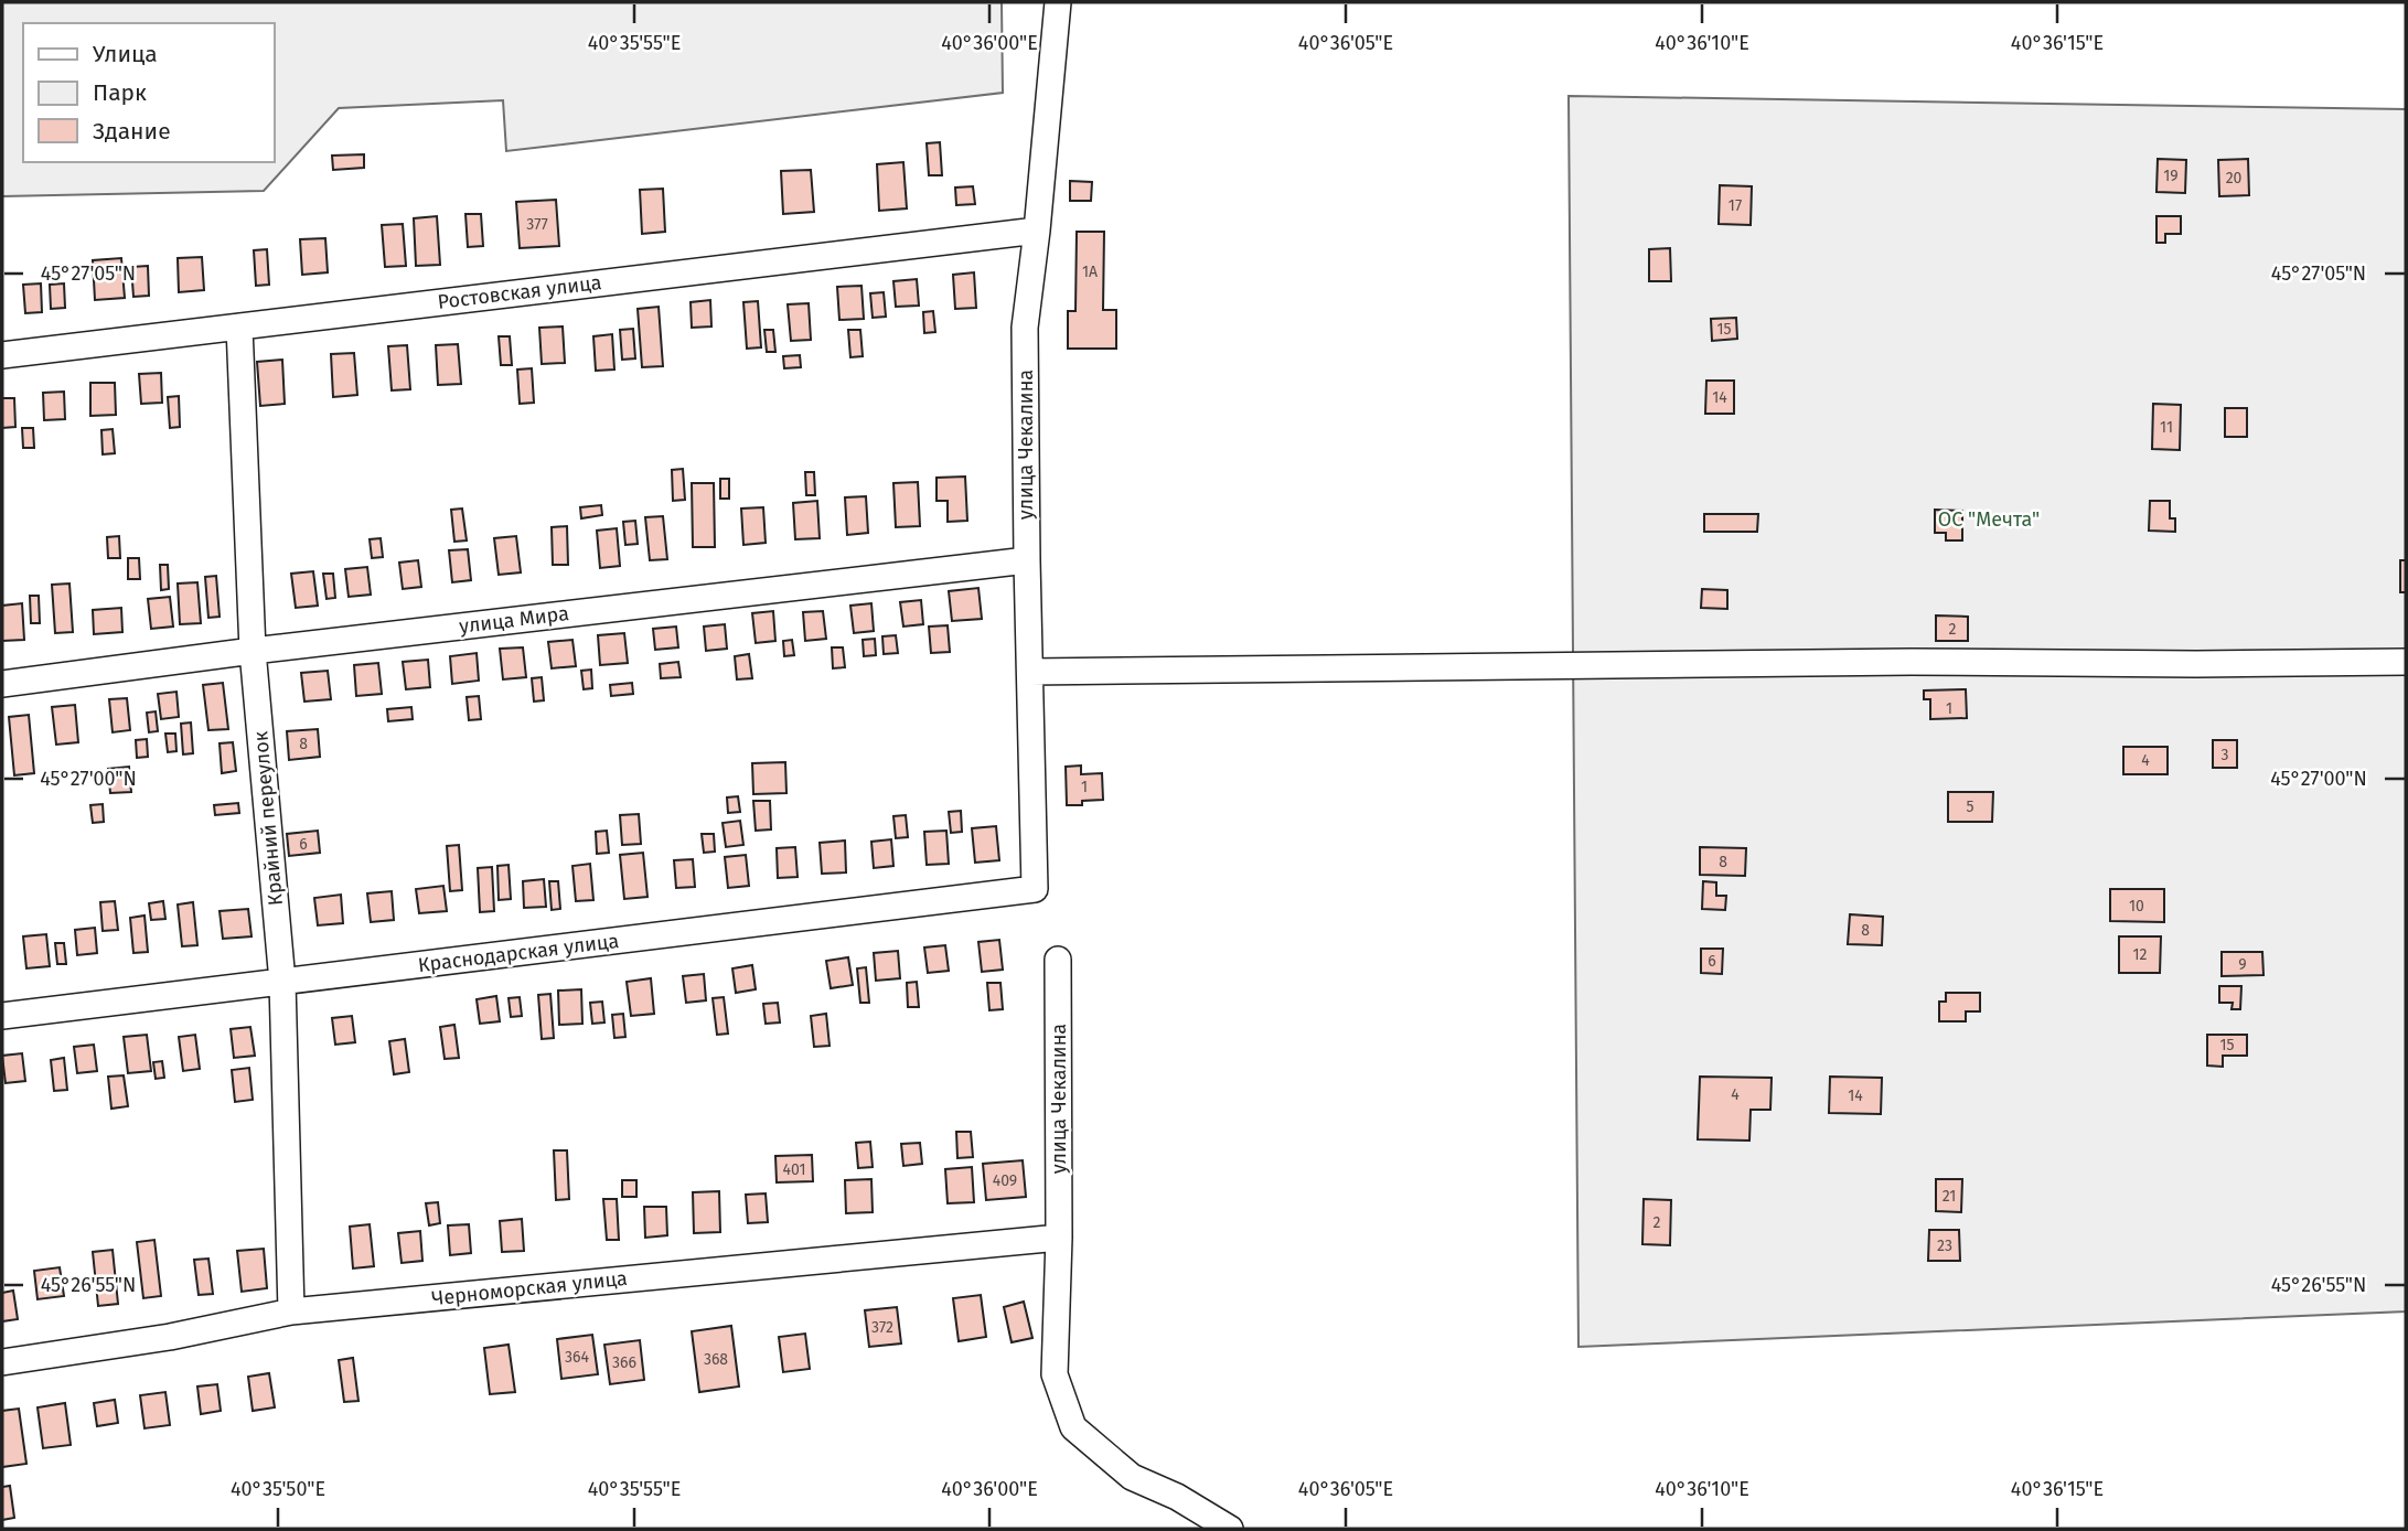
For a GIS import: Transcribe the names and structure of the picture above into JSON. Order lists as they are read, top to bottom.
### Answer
{
  "streets": {
    "street": [
      "Ростовская улица",
      "улица Чекалина",
      "улица Мира",
      "Крайний переулок",
      "Краснодарская улица",
      "Черноморская улица"
    ]
  },
  "crossings": [
    ["Ростовская улица", "улица Чекалина"],
    ["Ростовская улица", "Крайний переулок"],
    ["улица Чекалина", "улица Мира"],
    ["улица Чекалина", "Краснодарская улица"],
    ["улица Чекалина", "Черноморская улица"],
    ["улица Мира", "Крайний переулок"],
    ["Крайний переулок", "Краснодарская улица"],
    ["Крайний переулок", "Черноморская улица"]
  ],
  "parks": ["ОС \"Мечта\""],
  "house_numbers": [
    "19",
    "20",
    "17",
    "377",
    "1А",
    "15",
    "14",
    "11",
    "2",
    "1",
    "8",
    "3",
    "4",
    "1",
    "5",
    "6",
    "8",
    "10",
    "8",
    "12",
    "6",
    "9",
    "15",
    "4",
    "14",
    "401",
    "409",
    "21",
    "2",
    "23",
    "372",
    "364",
    "368",
    "366"
  ],
  "legend": ["Улица", "Парк", "Здание"],
  "coordinates": [
    "40°35'55\"E",
    "40°36'00\"E",
    "40°36'05\"E",
    "40°36'10\"E",
    "40°36'15\"E",
    "45°27'05\"N",
    "45°27'00\"N",
    "45°26'55\"N",
    "40°35'50\"E"
  ]
}
